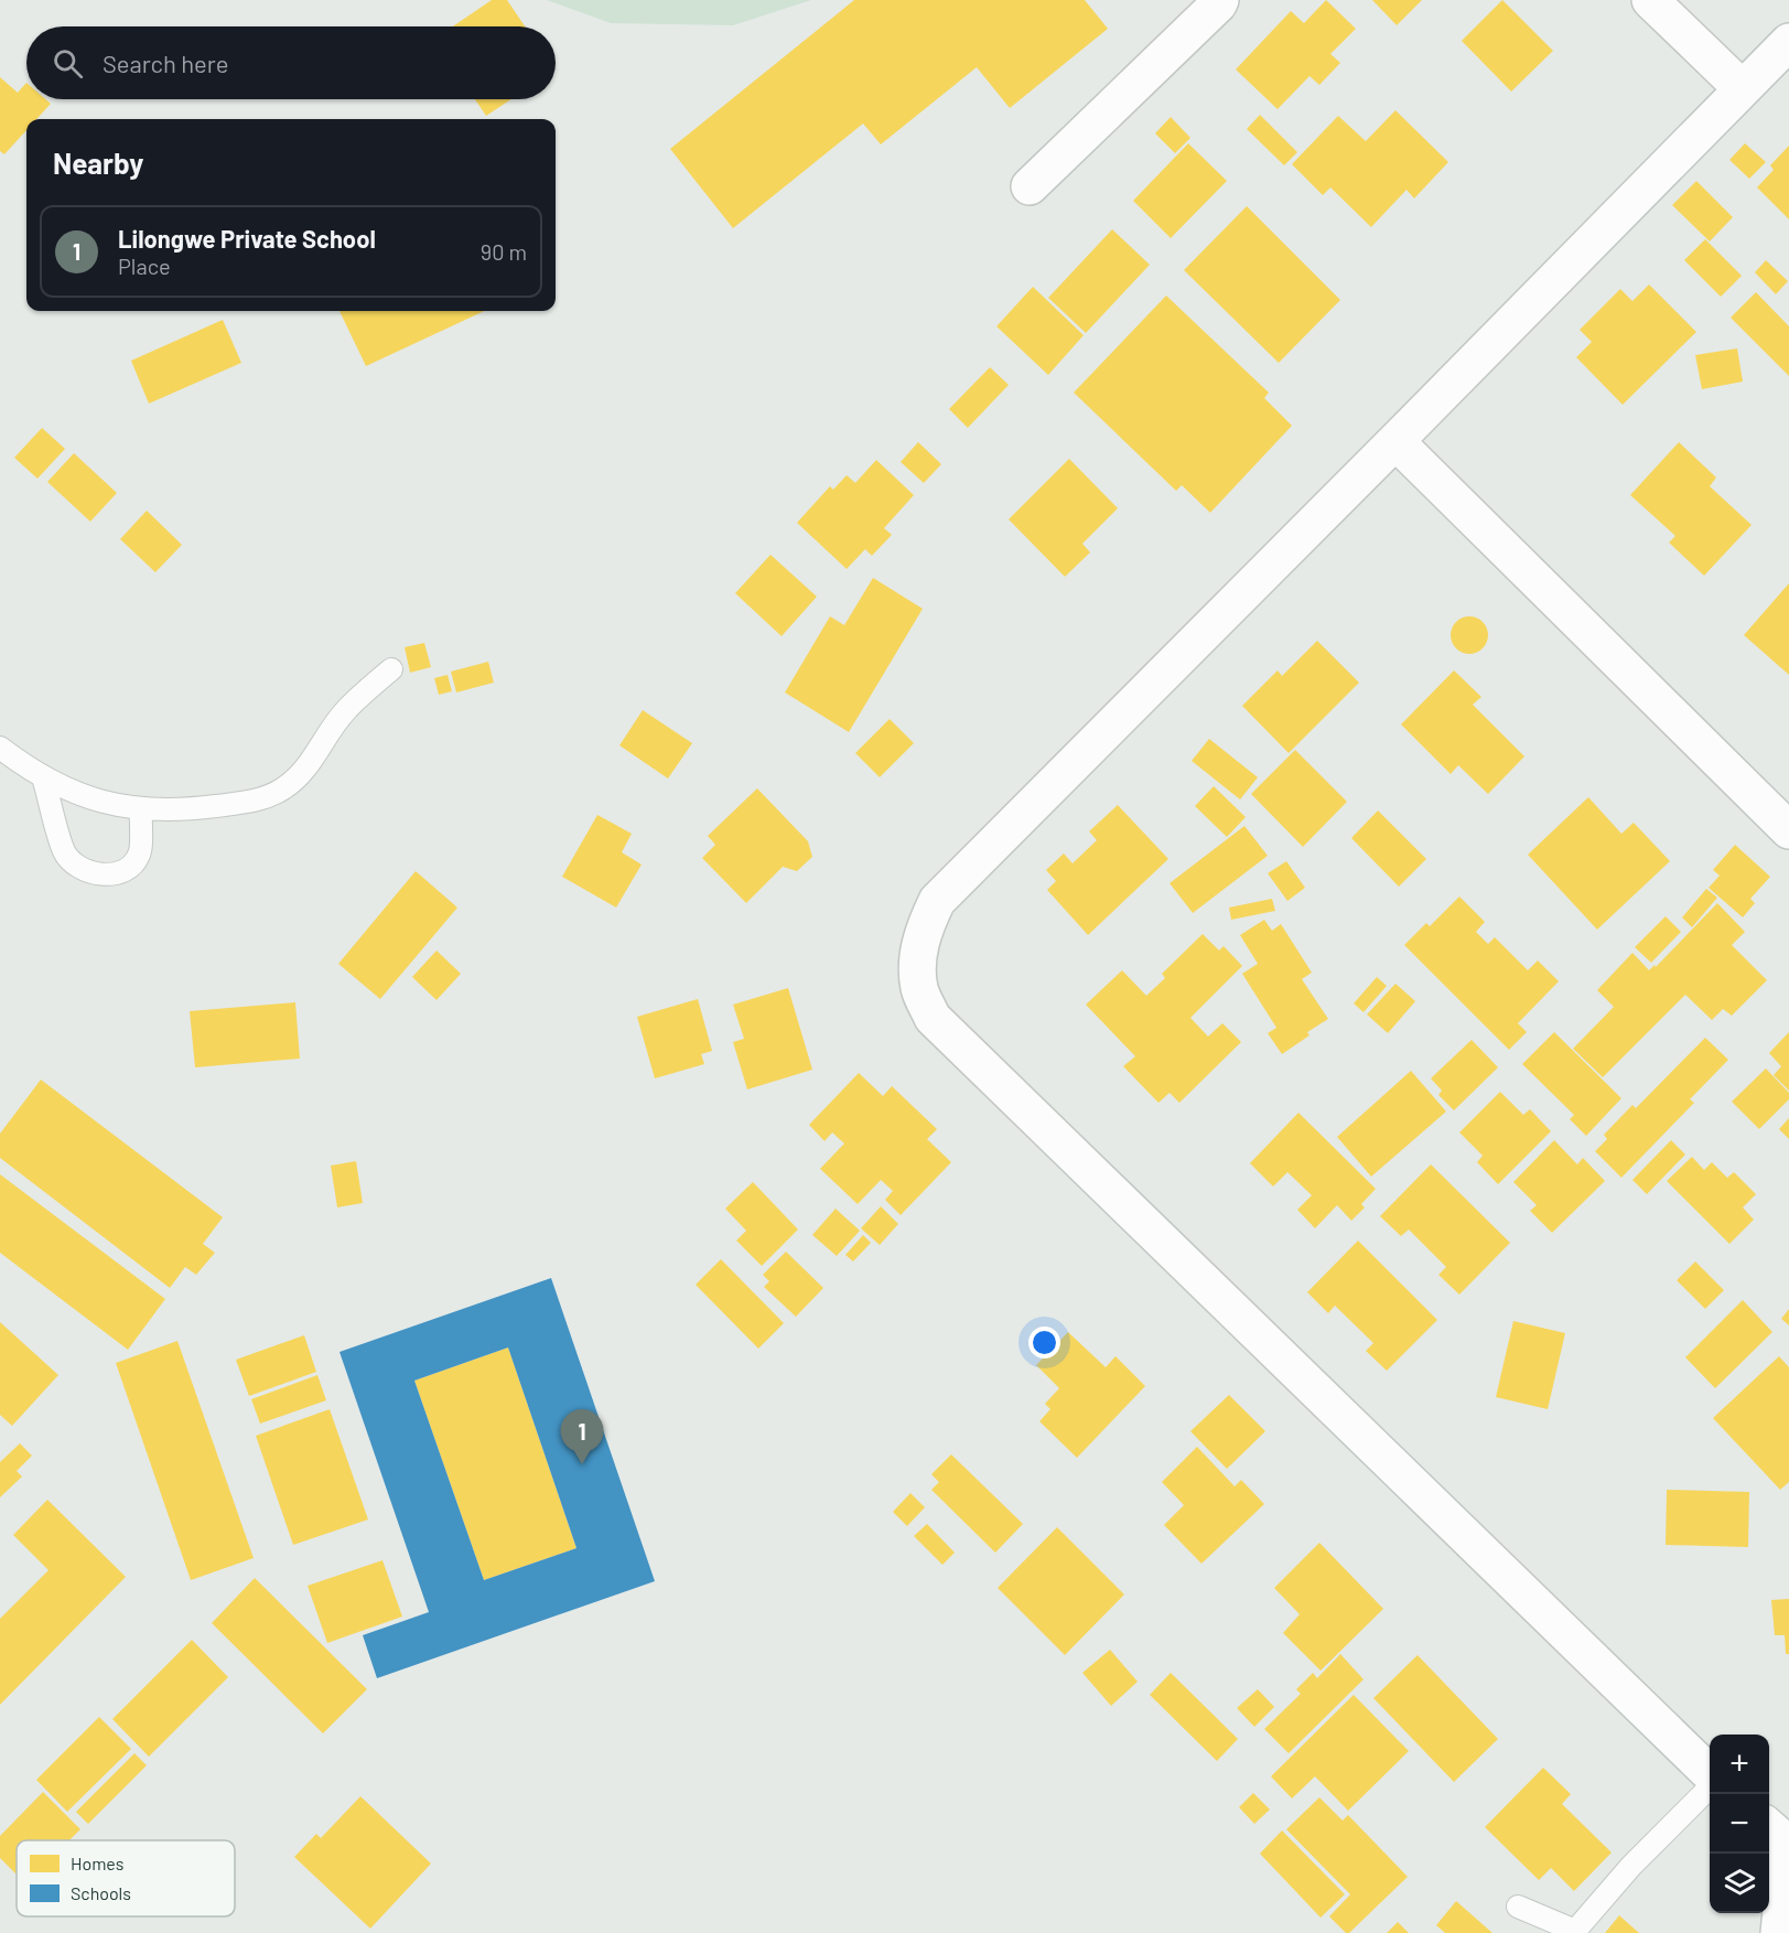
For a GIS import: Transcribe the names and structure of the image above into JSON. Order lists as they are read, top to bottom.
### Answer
{
  "legend": ["Homes", "Schools"],
  "page": {
    "search": "Search here",
    "heading": "Nearby",
    "list": [
      {
        "mark": "1",
        "name": "Lilongwe Private School",
        "note": "Place",
        "value": "90 m"
      }
    ],
    "pins": "1",
    "map_buttons": ["+", "−"]
  }
}
